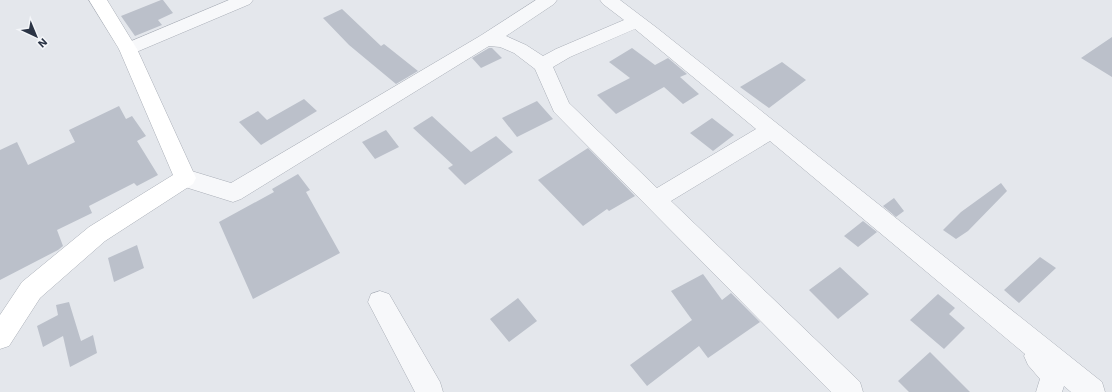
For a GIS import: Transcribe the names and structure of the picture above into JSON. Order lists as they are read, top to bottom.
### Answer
{
  "north": "bottom right"
}
